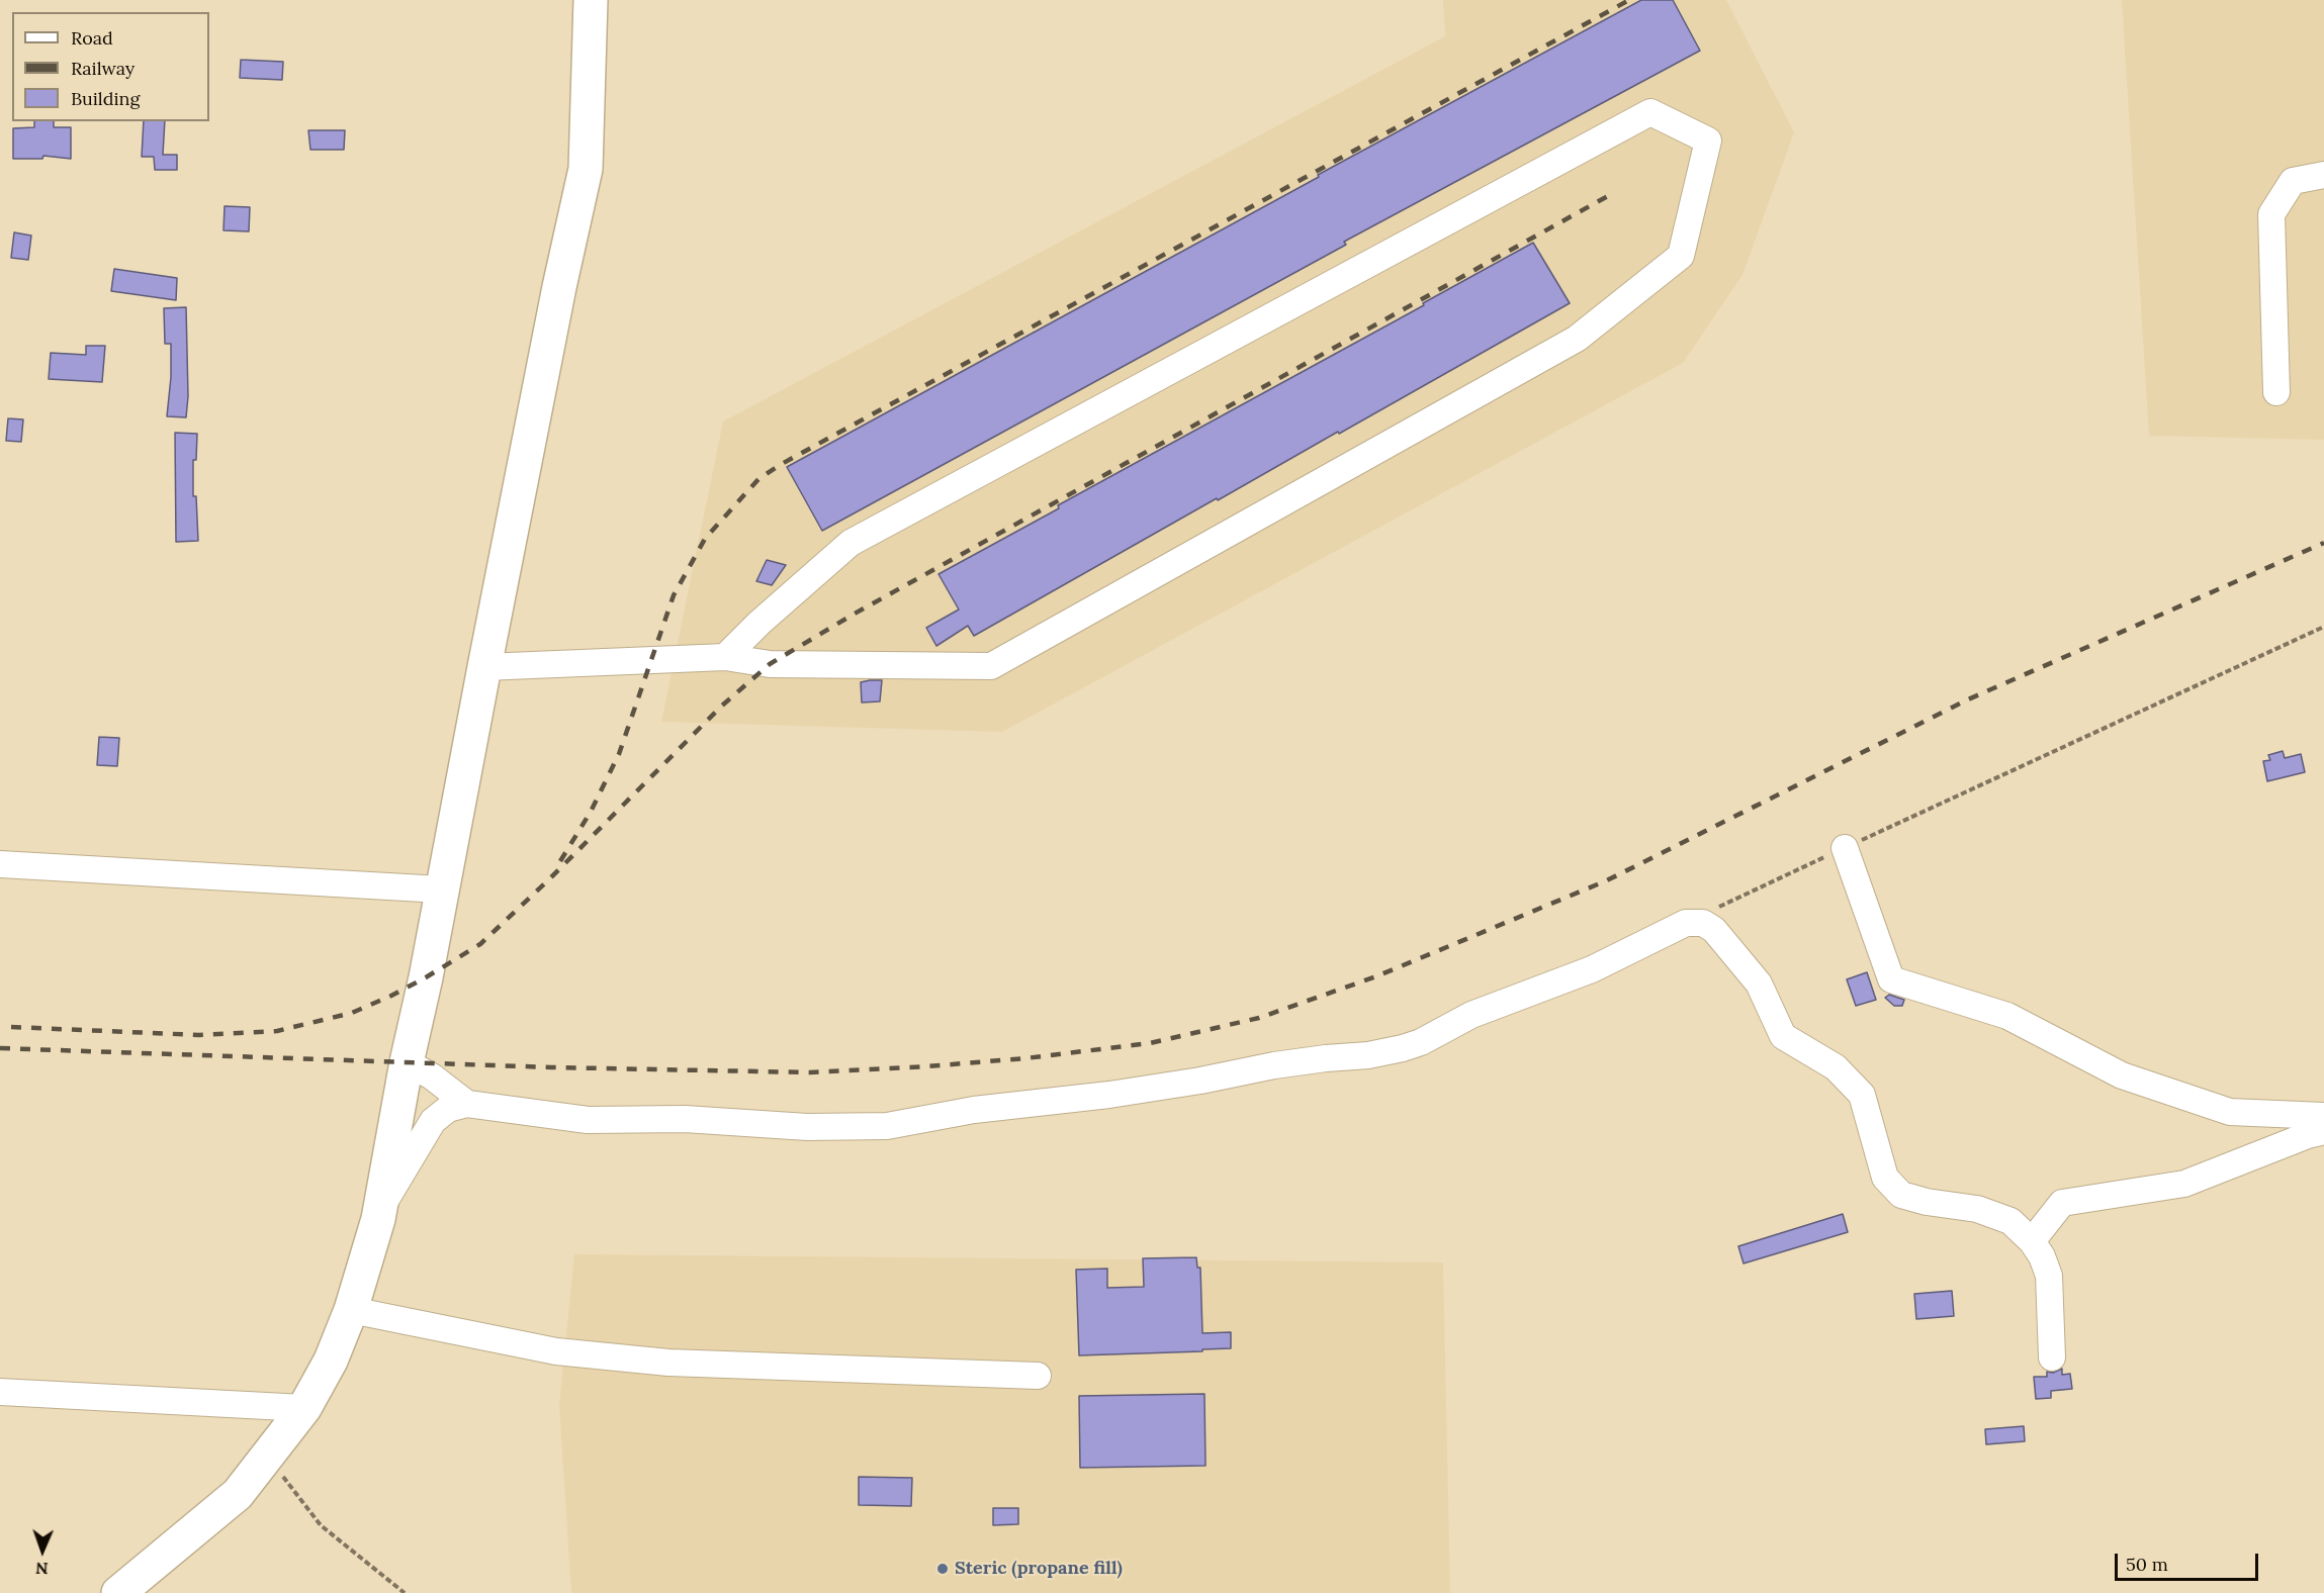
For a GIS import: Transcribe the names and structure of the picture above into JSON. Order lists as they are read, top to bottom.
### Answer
{
  "places": ["Steric (propane fill)"],
  "legend": ["Road", "Railway", "Building"],
  "scale_bar": "50 m",
  "north": "bottom"
}
